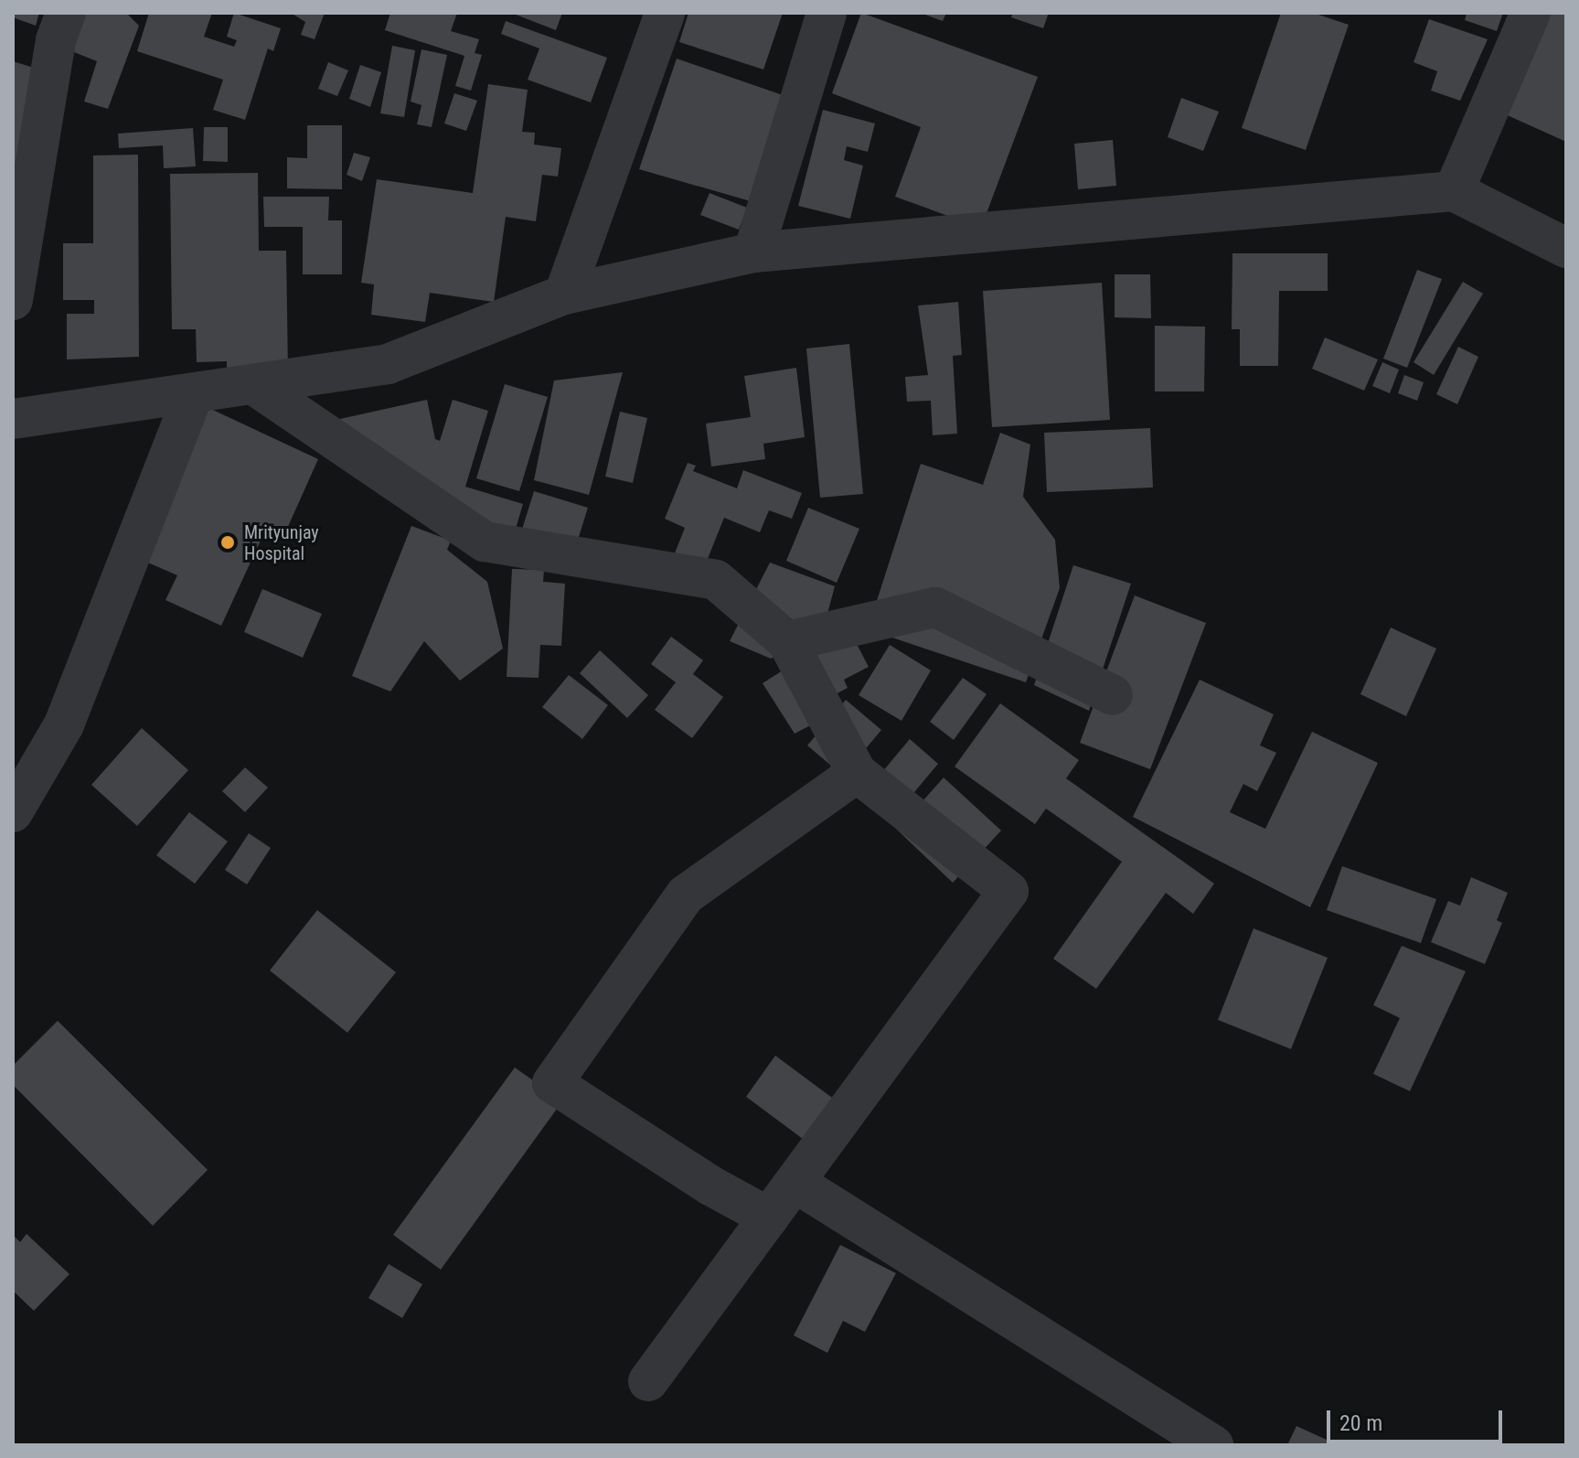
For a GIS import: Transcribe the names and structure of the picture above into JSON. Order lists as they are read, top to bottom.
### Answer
{
  "places": ["Mrityunjay Hospital"],
  "scale_bar": "20 m"
}
